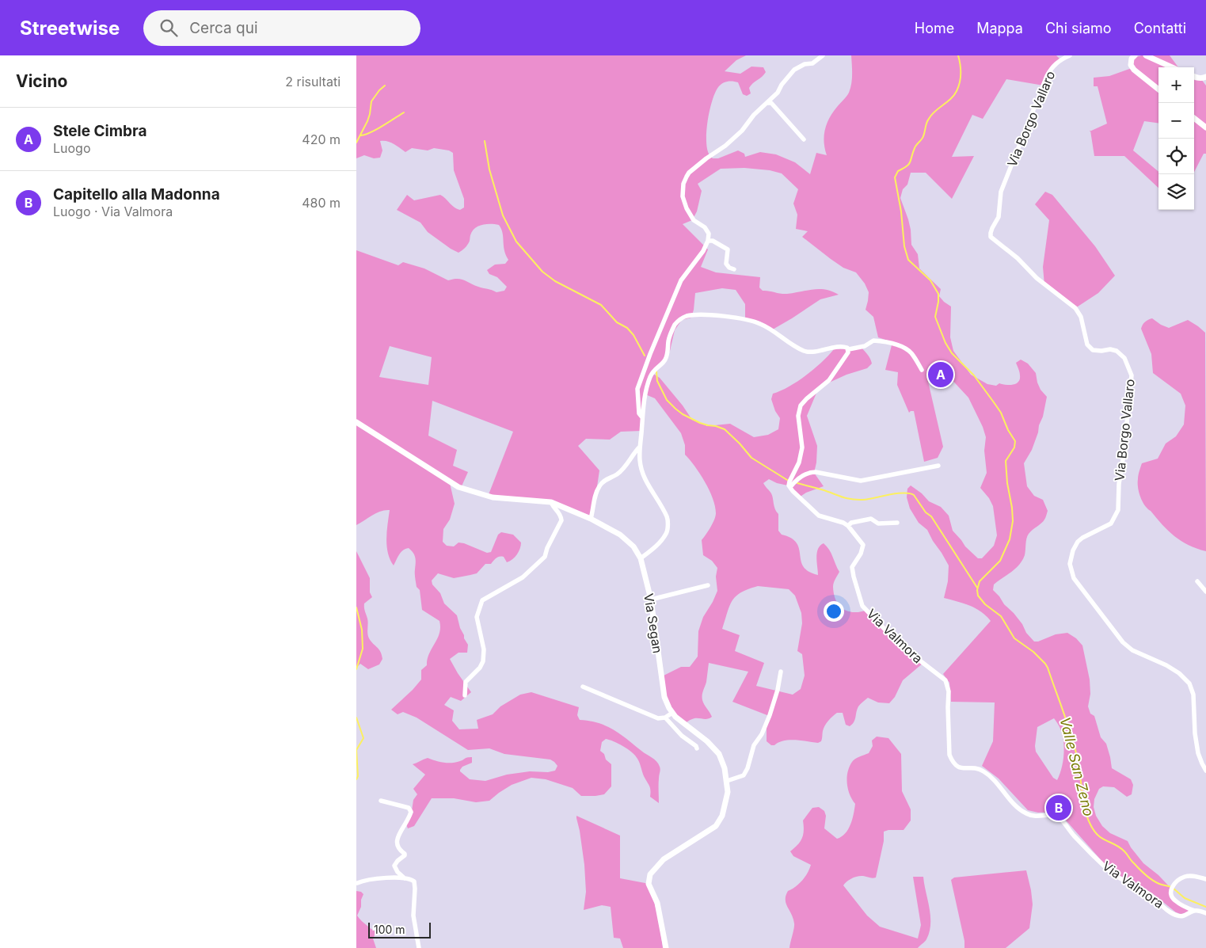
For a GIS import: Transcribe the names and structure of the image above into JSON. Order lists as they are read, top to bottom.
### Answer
{
  "streets": {
    "street": ["Via Borgo Vallaro", "Via Segan", "Via Valmora"]
  },
  "water": ["Valle San Zeno"],
  "scale_bar": "100 m",
  "page": {
    "header": "Streetwise",
    "search": "Cerca qui",
    "nav": [
      "Home",
      "Mappa",
      "Chi siamo",
      "Contatti"
    ],
    "heading": ["Vicino", "2 risultati"],
    "map_buttons": ["+", "−"],
    "list": [
      {
        "mark": "A",
        "name": "Stele Cimbra",
        "note": "Luogo",
        "value": "420 m"
      },
      {
        "mark": "B",
        "name": "Capitello alla Madonna",
        "note": "Luogo · Via Valmora",
        "value": "480 m"
      }
    ],
    "pins": ["A", "B"],
    "scale": "100 m"
  }
}
